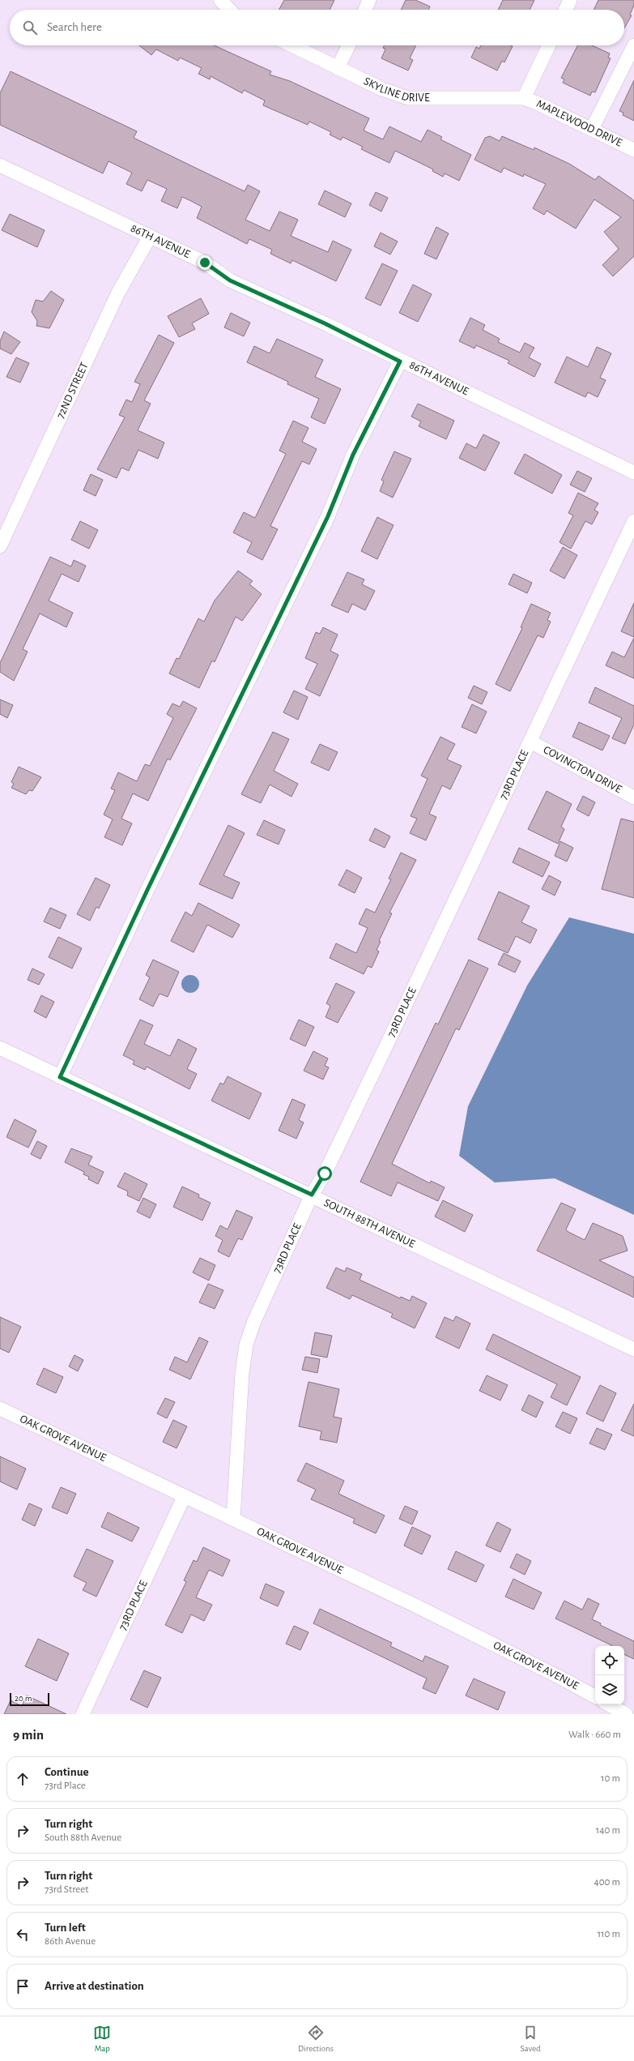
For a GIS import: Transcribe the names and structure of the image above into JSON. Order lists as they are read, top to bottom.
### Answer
{
  "streets": {
    "street": [
      "SKYLINE DRIVE",
      "MAPLEWOOD DRIVE",
      "86TH AVENUE",
      "72ND STREET",
      "COVINGTON DRIVE",
      "73RD PLACE",
      "SOUTH 88TH AVENUE",
      "OAK GROVE AVENUE"
    ]
  },
  "crossings": [
    ["SKYLINE DRIVE", "MAPLEWOOD DRIVE"],
    ["86TH AVENUE", "72ND STREET"],
    ["COVINGTON DRIVE", "73RD PLACE"],
    ["73RD PLACE", "SOUTH 88TH AVENUE"],
    ["73RD PLACE", "OAK GROVE AVENUE"]
  ],
  "scale_bar": "20 m",
  "page": {
    "search": "Search here",
    "scale": "20 m",
    "heading": ["9 min", "Walk · 660 m"],
    "list": [
      ["Continue", "73rd Place", "10 m"],
      ["Turn right", "South 88th Avenue", "140 m"],
      ["Turn right", "73rd Street", "400 m"],
      ["Turn left", "86th Avenue", "110 m"],
      "Arrive at destination"
    ],
    "nav": ["Map", "Directions", "Saved"]
  }
}
